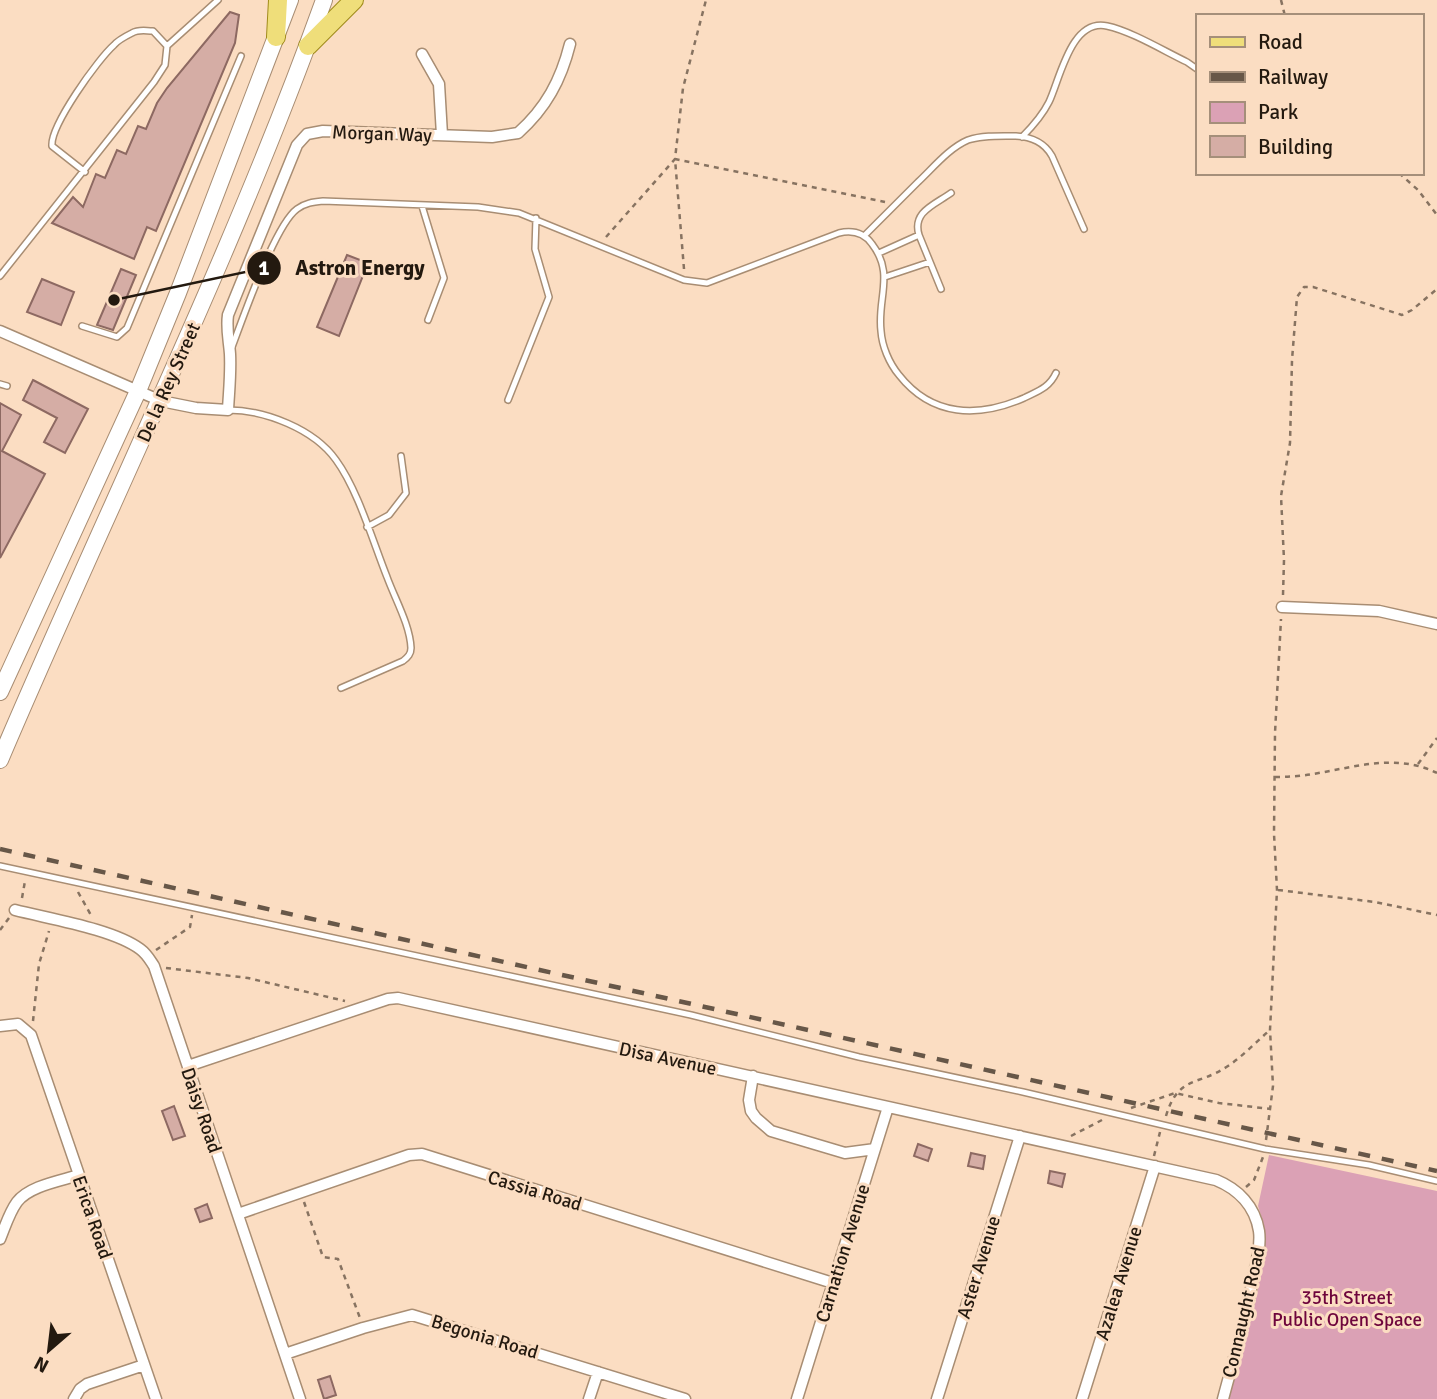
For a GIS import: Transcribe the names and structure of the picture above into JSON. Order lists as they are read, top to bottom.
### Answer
{
  "streets": {
    "main road": ["De la Rey Street"],
    "street": [
      "Morgan Way",
      "Disa Avenue",
      "Daisy Road",
      "Cassia Road",
      "Erica Road",
      "Carnation Avenue",
      "Aster Avenue",
      "Azalea Avenue",
      "Connaught Road",
      "Begonia Road"
    ]
  },
  "crossings": [
    ["Disa Avenue", "Daisy Road"],
    ["Disa Avenue", "Carnation Avenue"],
    ["Disa Avenue", "Aster Avenue"],
    ["Disa Avenue", "Azalea Avenue"],
    ["Daisy Road", "Cassia Road"],
    ["Daisy Road", "Begonia Road"],
    ["Cassia Road", "Carnation Avenue"]
  ],
  "parks": ["35th Street Public Open Space"],
  "places": ["Astron Energy"],
  "legend": [
    "Road",
    "Railway",
    "Park",
    "Building"
  ],
  "north": "bottom left"
}
